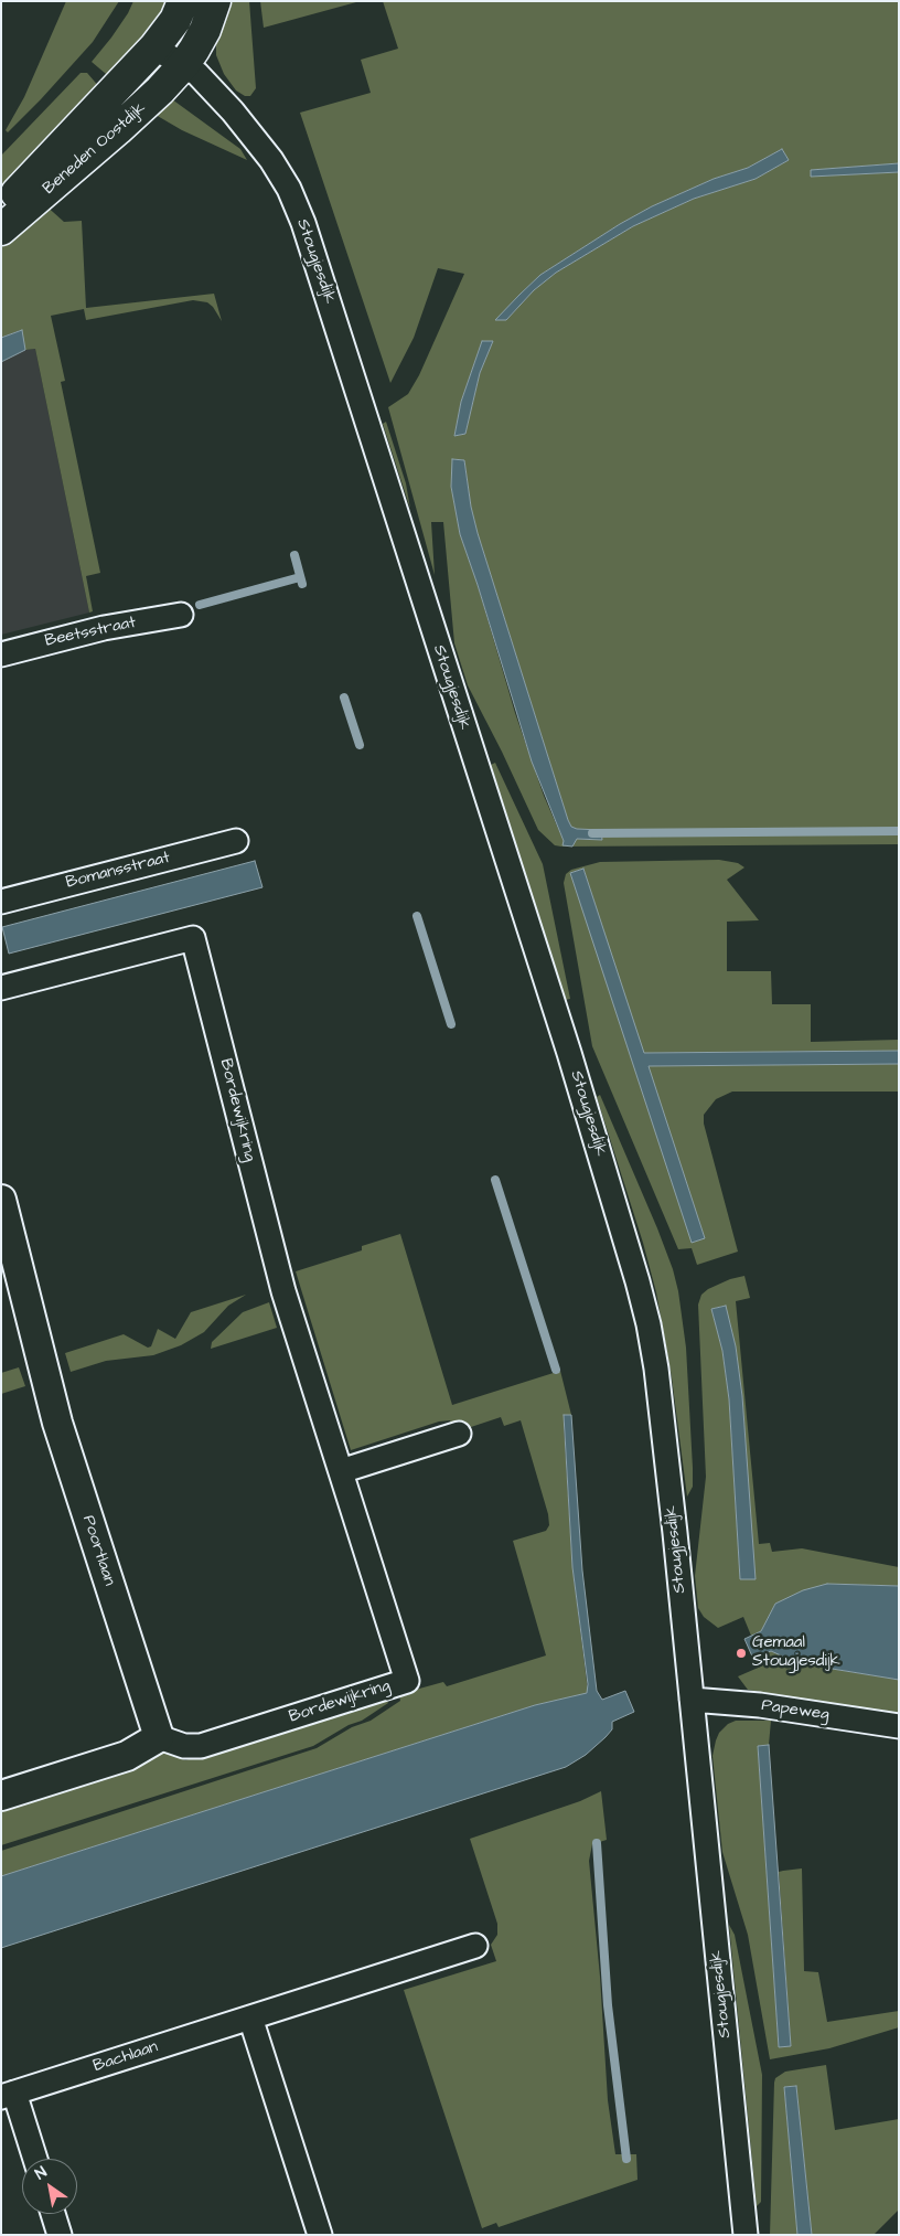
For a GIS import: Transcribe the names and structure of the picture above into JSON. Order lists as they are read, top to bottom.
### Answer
{
  "streets": {
    "main road": ["Beneden Oostdijk"],
    "street": [
      "Stougjesdijk",
      "Beetsstraat",
      "Bomansstraat",
      "Bordewijkring",
      "Poortlaan",
      "Papeweg",
      "Bachlaan"
    ]
  },
  "crossings": [
    ["Beneden Oostdijk", "Stougjesdijk"],
    ["Stougjesdijk", "Papeweg"],
    ["Bordewijkring", "Poortlaan"]
  ],
  "places": ["Gemaal Stougjesdijk"],
  "north": "top left"
}
